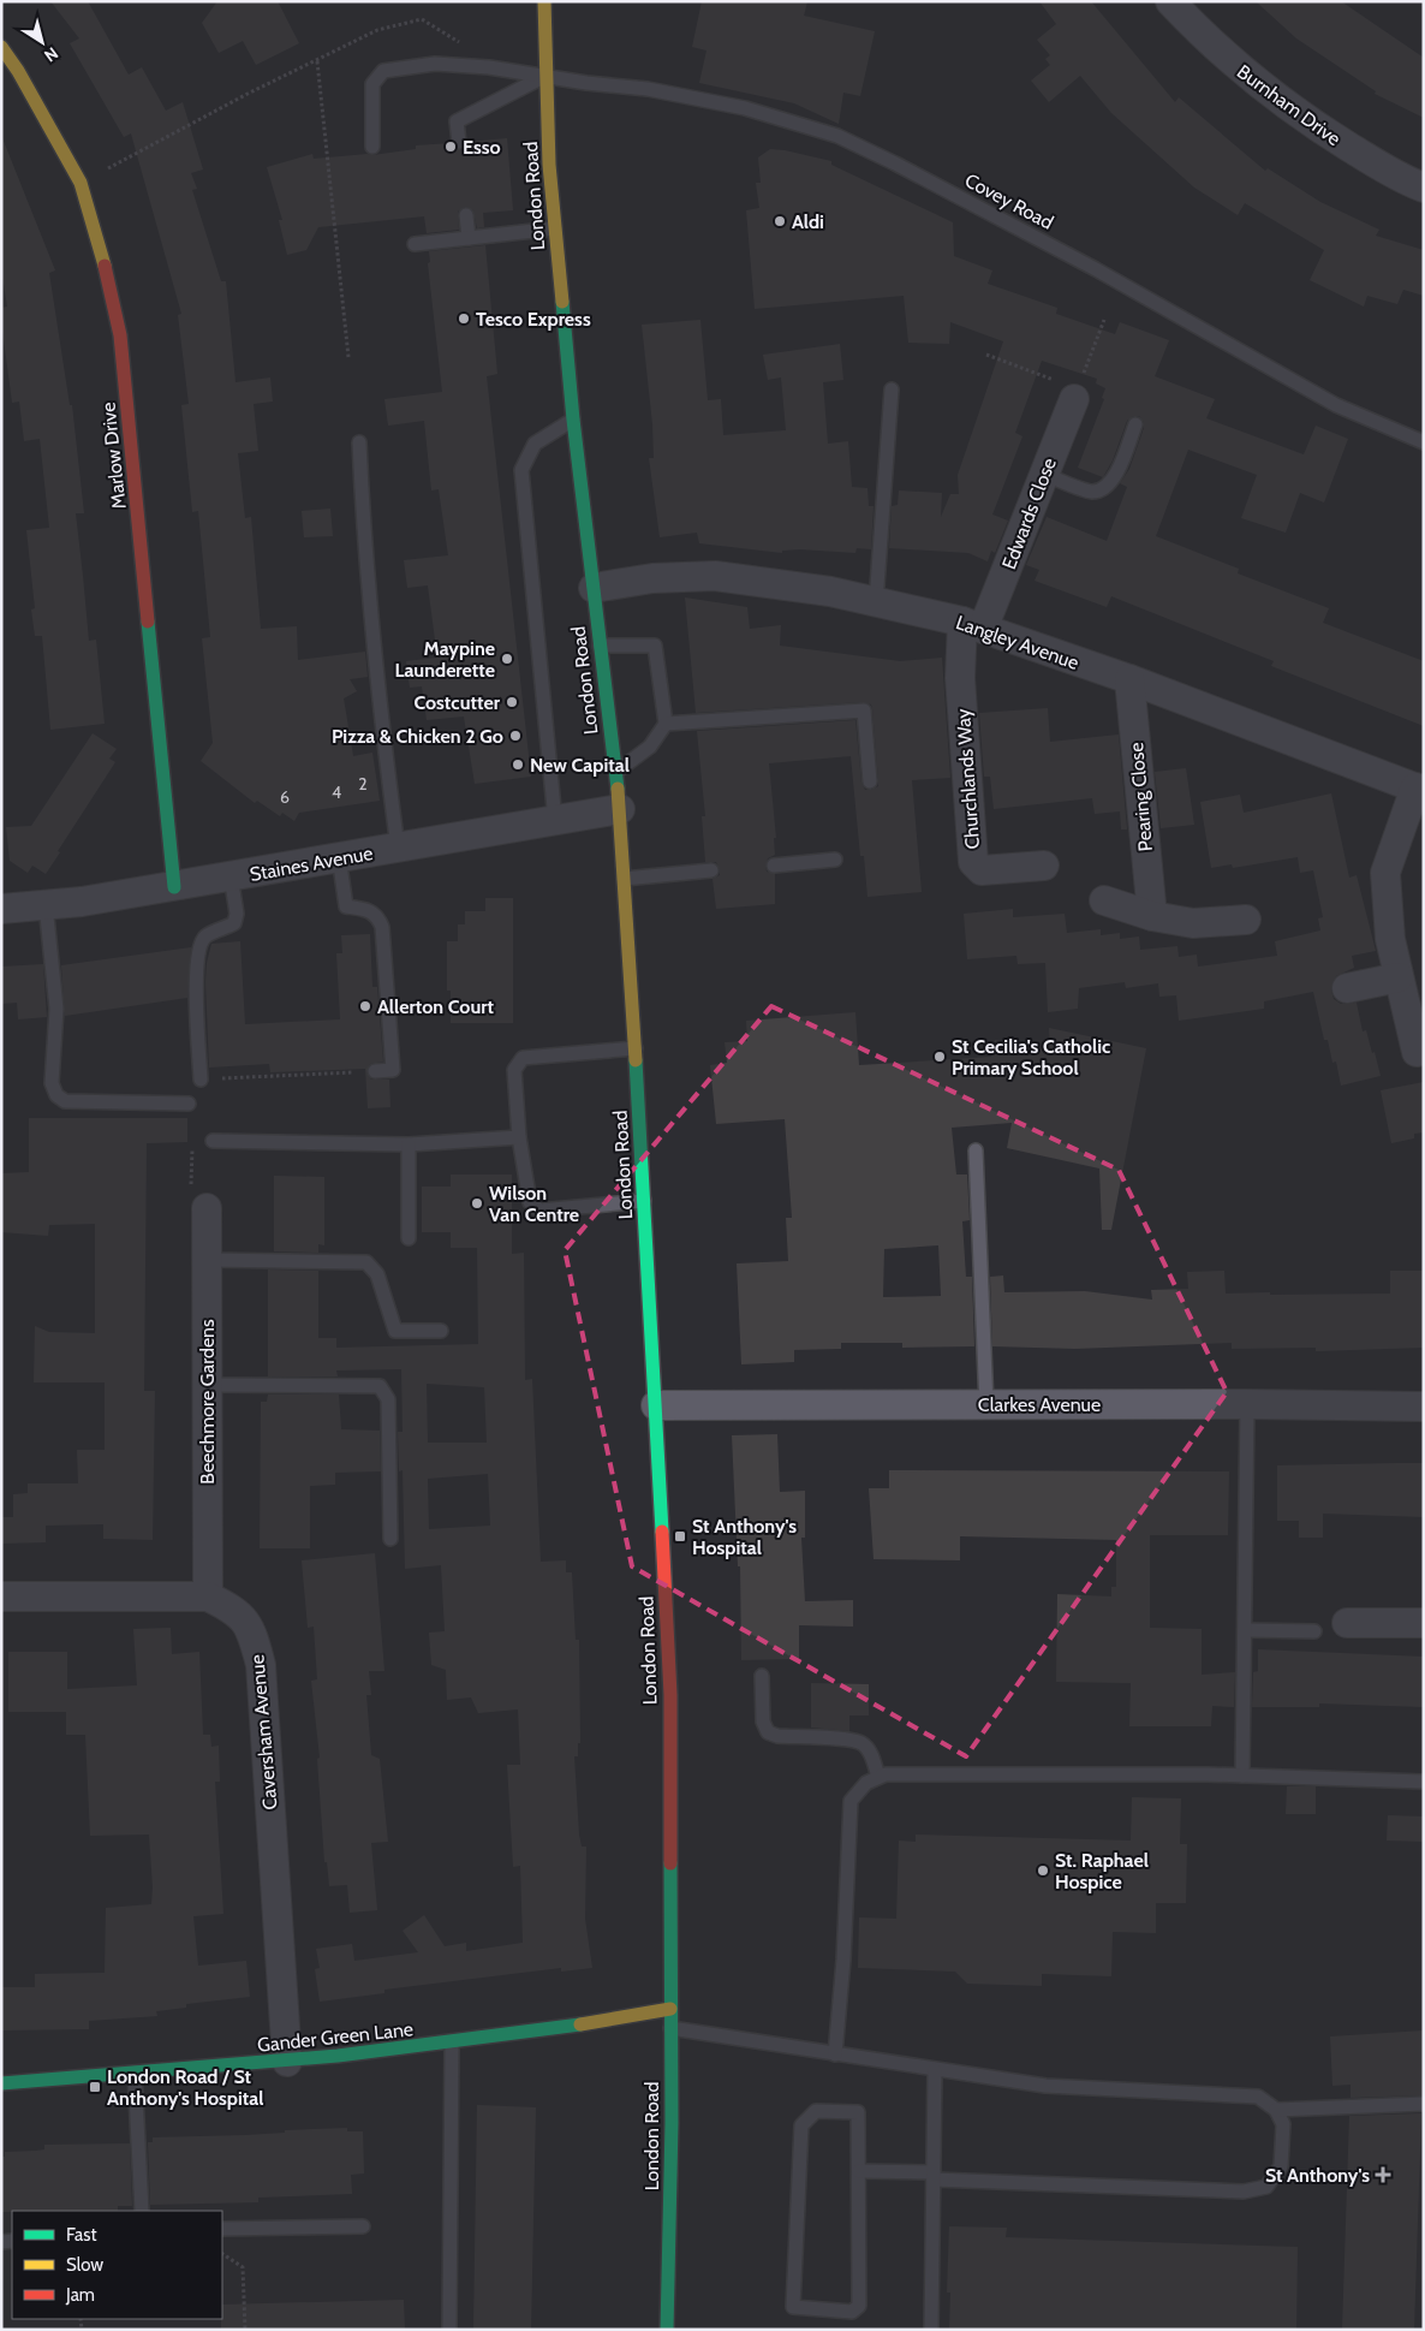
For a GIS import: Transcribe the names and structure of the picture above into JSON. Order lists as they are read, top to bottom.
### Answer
{
  "streets": {
    "main road": ["London Road", "Marlow Drive", "Gander Green Lane"],
    "street": [
      "Burnham Drive",
      "Edwards Close",
      "Langley Avenue",
      "Churchlands Way",
      "Pearing Close",
      "Staines Avenue",
      "Beechmore Gardens",
      "Clarkes Avenue",
      "Caversham Avenue"
    ],
    "lane": ["Covey Road"]
  },
  "crossings": [
    ["London Road", "Covey Road"],
    ["London Road", "Langley Avenue"],
    ["London Road", "Staines Avenue"],
    ["London Road", "Clarkes Avenue"],
    ["London Road", "Gander Green Lane"],
    ["Marlow Drive", "Staines Avenue"],
    ["Edwards Close", "Langley Avenue"],
    ["Edwards Close", "Churchlands Way"],
    ["Langley Avenue", "Churchlands Way"],
    ["Langley Avenue", "Pearing Close"],
    ["Beechmore Gardens", "Caversham Avenue"],
    ["Caversham Avenue", "Gander Green Lane"]
  ],
  "places": {
    "other": [
      "Esso",
      "Aldi",
      "Tesco Express",
      "Maypine Launderette",
      "Costcutter",
      "Pizza & Chicken 2 Go",
      "New Capital",
      "Allerton Court",
      "St Cecilia's Catholic Primary School",
      "Wilson Van Centre",
      "St. Raphael Hospice"
    ],
    "transit": ["St Anthony's Hospital", "London Road / St Anthony's Hospital"],
    "health": ["St Anthony's"]
  },
  "house_numbers": ["2", "4", "6"],
  "legend": ["Fast", "Slow", "Jam"],
  "north": "bottom right"
}
